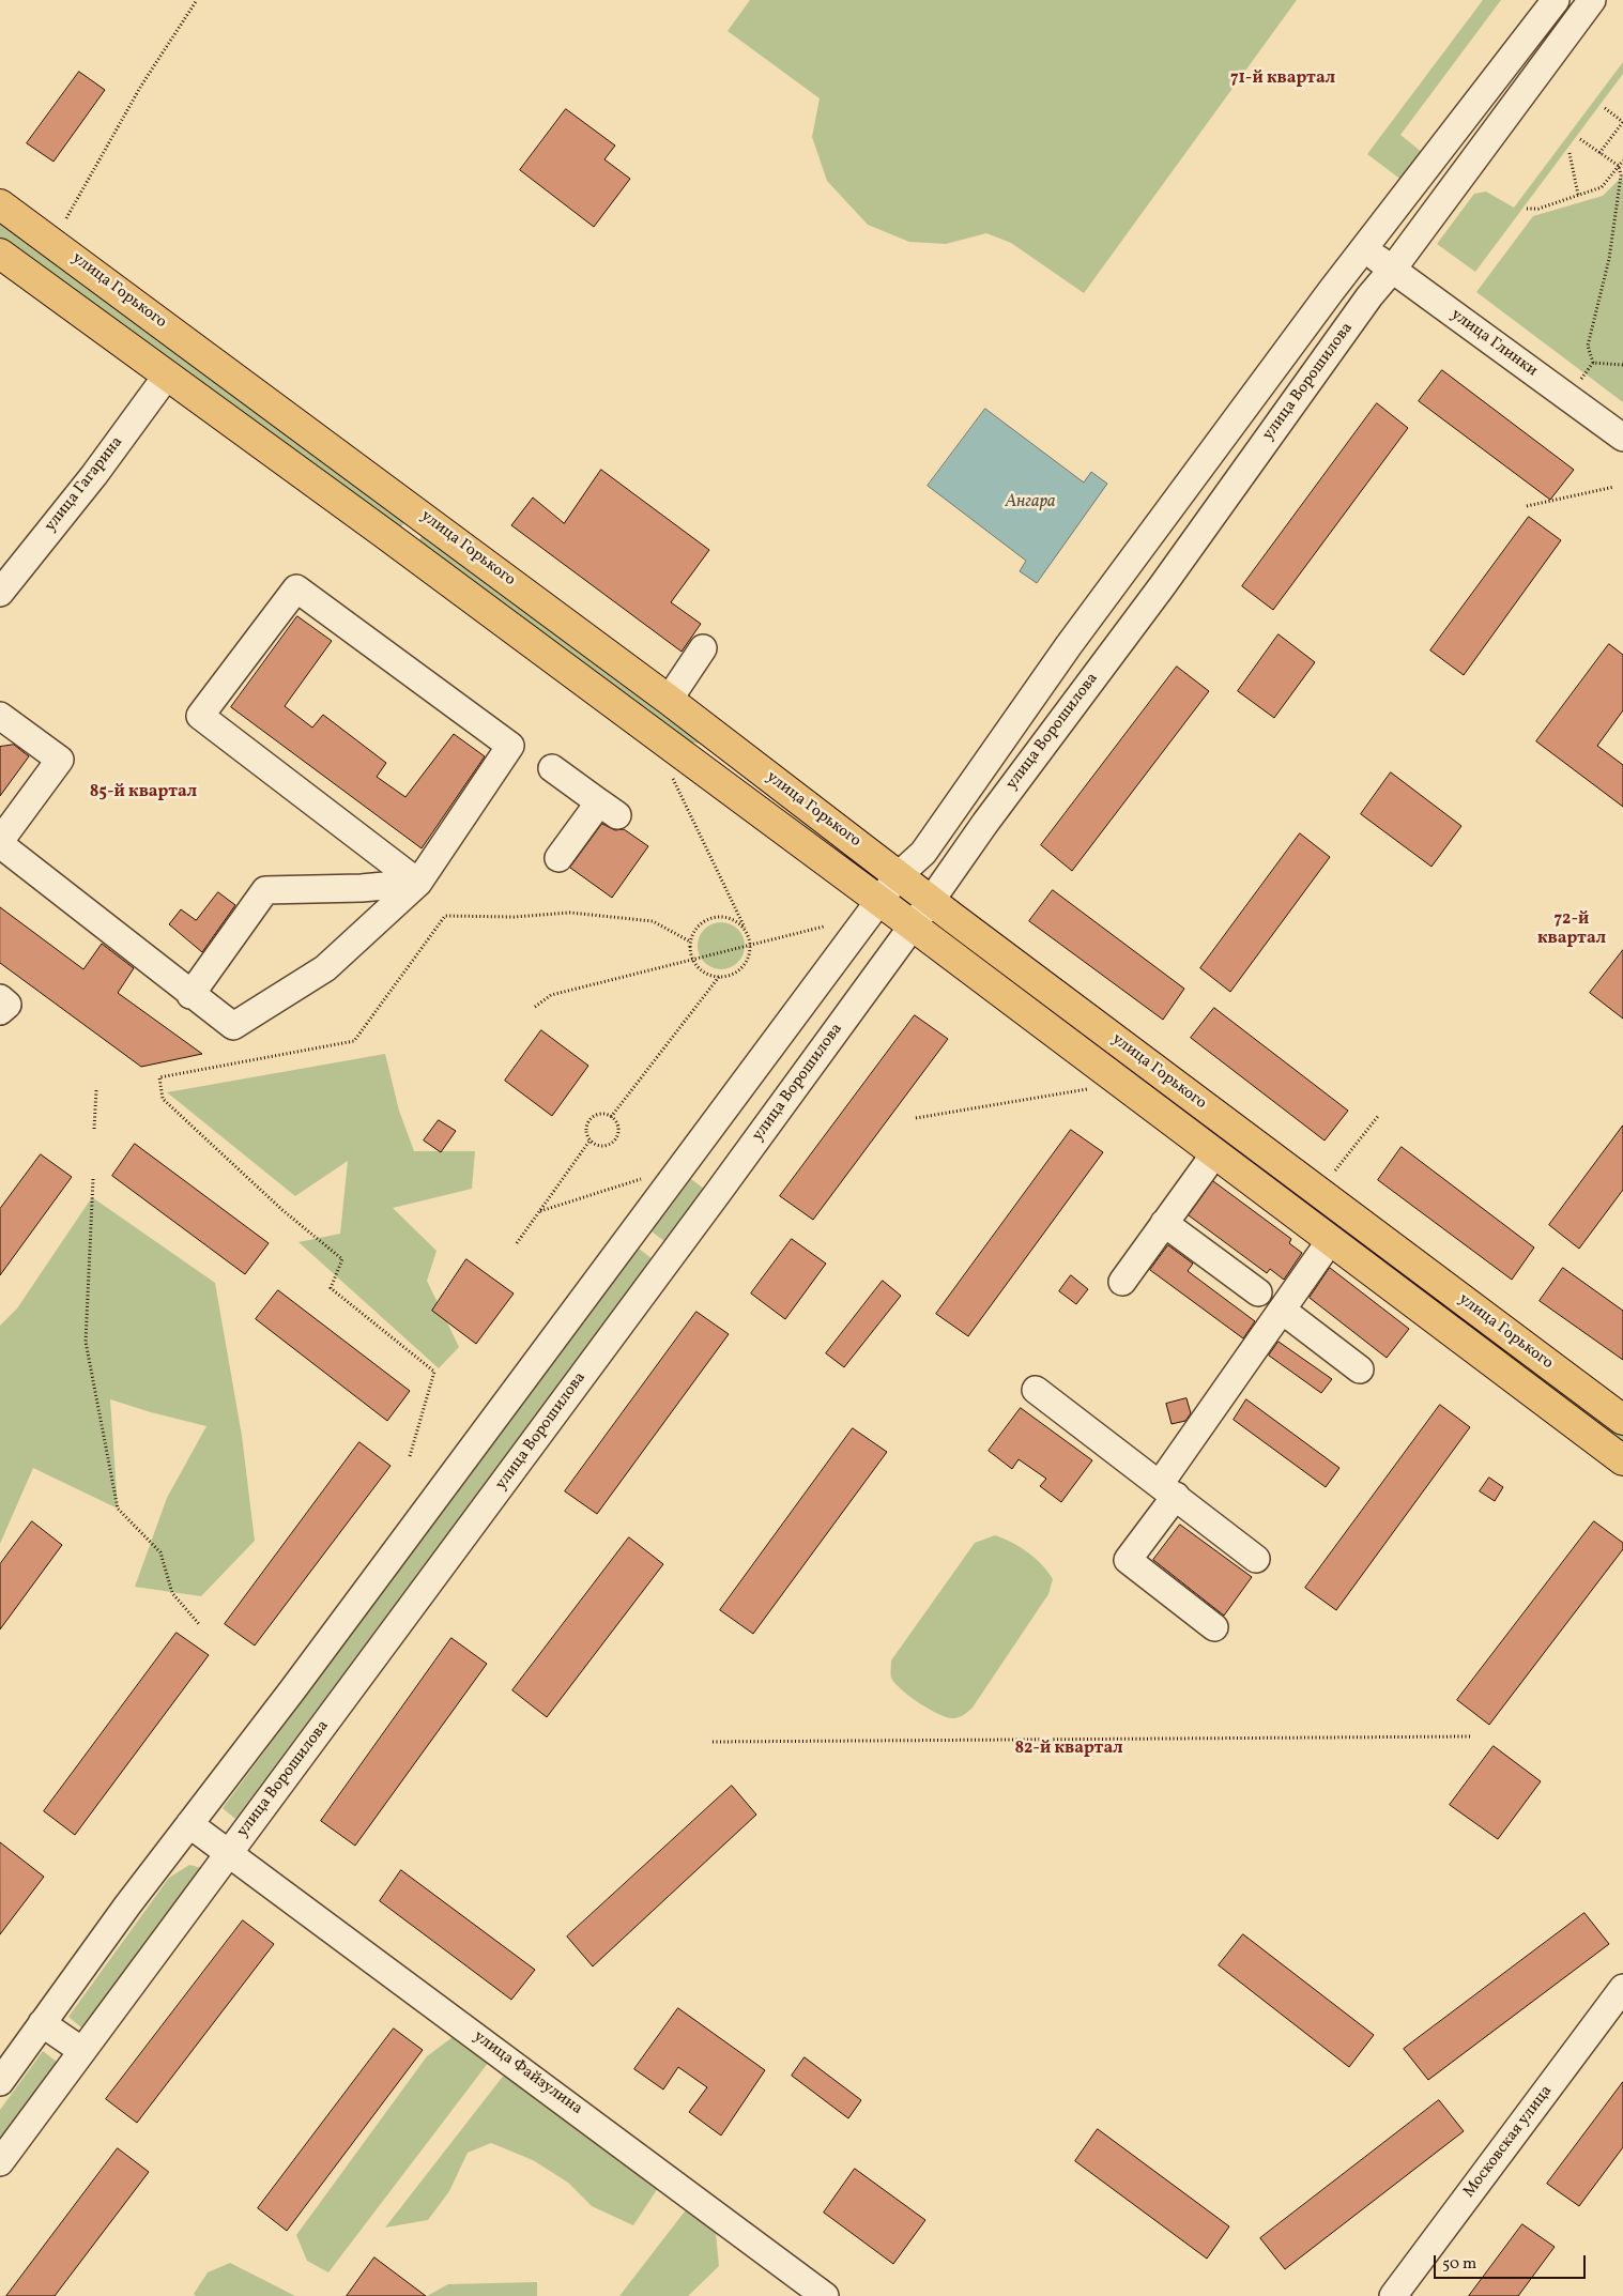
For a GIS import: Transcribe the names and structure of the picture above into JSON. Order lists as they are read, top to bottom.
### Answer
{
  "streets": {
    "main road": ["улица Горького"],
    "street": [
      "улица Глинки",
      "улица Ворошилова",
      "улица Гагарина",
      "улица Файзулина",
      "Московская улица"
    ]
  },
  "crossings": [
    ["улица Горького", "улица Ворошилова"],
    ["улица Горького", "улица Гагарина"],
    ["улица Глинки", "улица Ворошилова"],
    ["улица Ворошилова", "улица Файзулина"]
  ],
  "districts": [
    "71-й квартал",
    "85-й квартал",
    "72-й квартал",
    "82-й квартал"
  ],
  "water": ["Ангара"],
  "scale_bar": "50 m"
}
